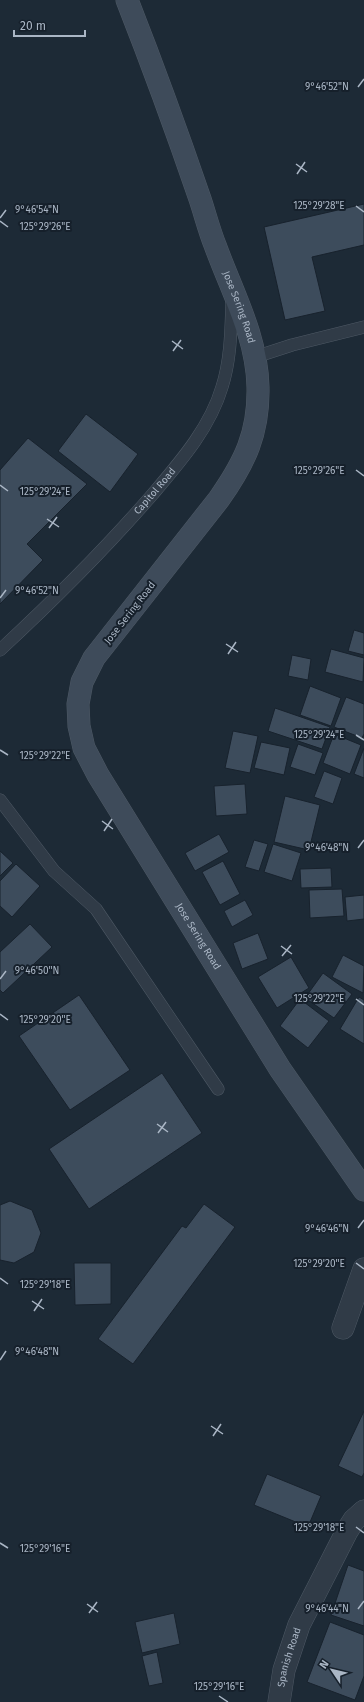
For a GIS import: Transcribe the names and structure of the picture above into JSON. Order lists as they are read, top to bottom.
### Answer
{
  "streets": {
    "main road": ["Jose Sering Road"],
    "street": ["Spanish Road"],
    "lane": ["Capitol Road"]
  },
  "crossings": [
    ["Jose Sering Road", "Capitol Road"]
  ],
  "scale_bar": "20 m",
  "north": "top left",
  "coordinates": [
    "9°46'52\"N",
    "125°29'28\"E",
    "9°46'54\"N",
    "125°29'26\"E",
    "125°29'24\"E",
    "125°29'22\"E",
    "9°46'48\"N",
    "9°46'50\"N",
    "125°29'20\"E",
    "9°46'46\"N",
    "125°29'18\"E",
    "125°29'16\"E",
    "9°46'44\"N"
  ]
}
